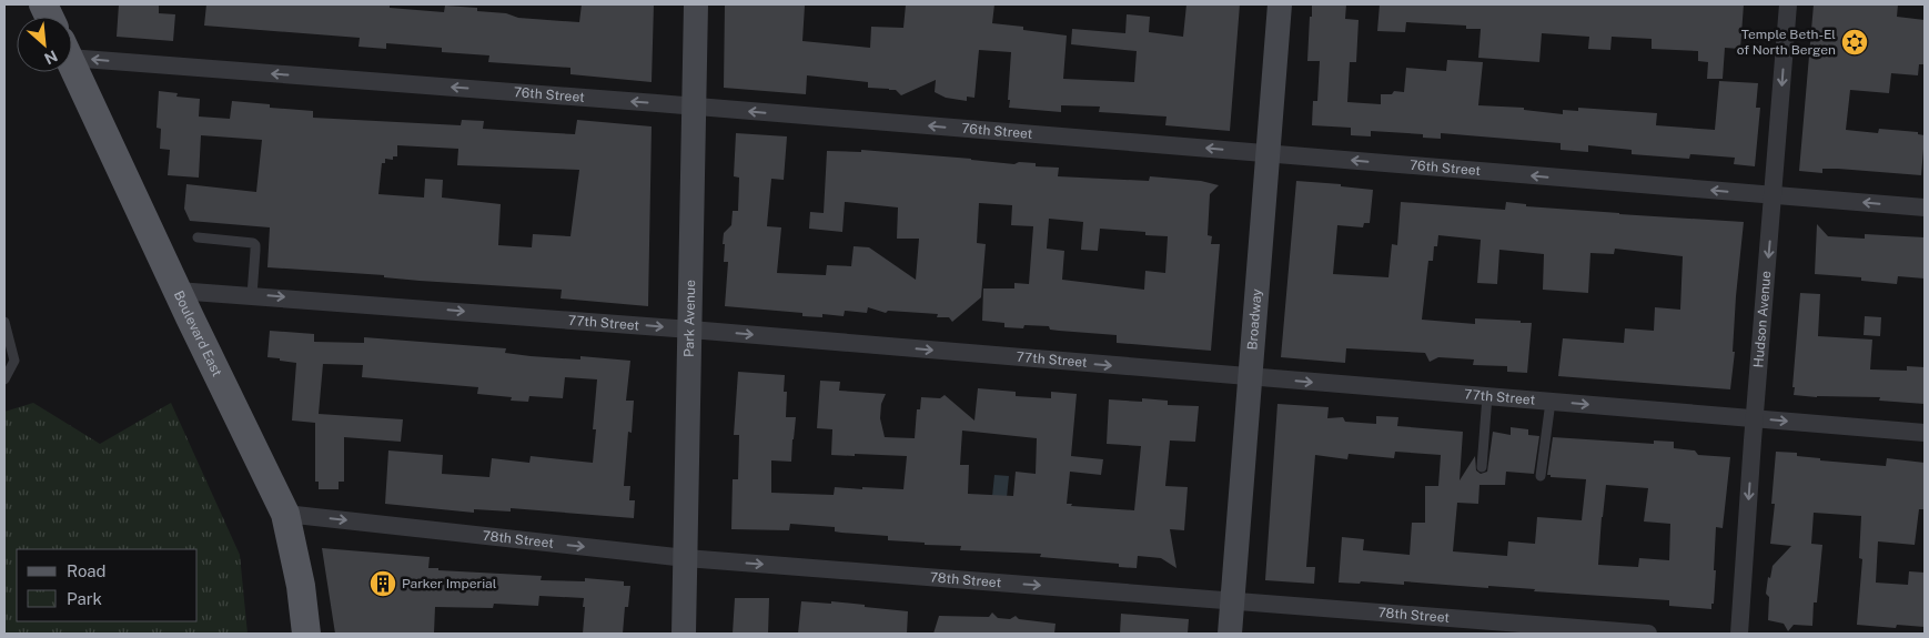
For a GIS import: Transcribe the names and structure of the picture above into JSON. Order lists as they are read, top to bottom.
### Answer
{
  "streets": {
    "main road": ["Boulevard East"],
    "street": [
      "76th Street",
      "Broadway",
      "Hudson Avenue",
      "Park Avenue",
      "77th Street",
      "78th Street"
    ]
  },
  "crossings": [
    ["76th Street", "Broadway"],
    ["76th Street", "Hudson Avenue"],
    ["76th Street", "Park Avenue"],
    ["Broadway", "77th Street"],
    ["Broadway", "78th Street"],
    ["Hudson Avenue", "77th Street"],
    ["Park Avenue", "77th Street"],
    ["Park Avenue", "78th Street"],
    ["77th Street", "Boulevard East"],
    ["Boulevard East", "78th Street"]
  ],
  "one_way": [
    "76th Street",
    "Hudson Avenue",
    "77th Street",
    "78th Street"
  ],
  "places": {
    "synagogue": ["Temple Beth-El of North Bergen"],
    "building": ["Parker Imperial"]
  },
  "legend": ["Road", "Park"],
  "north": "bottom right"
}
